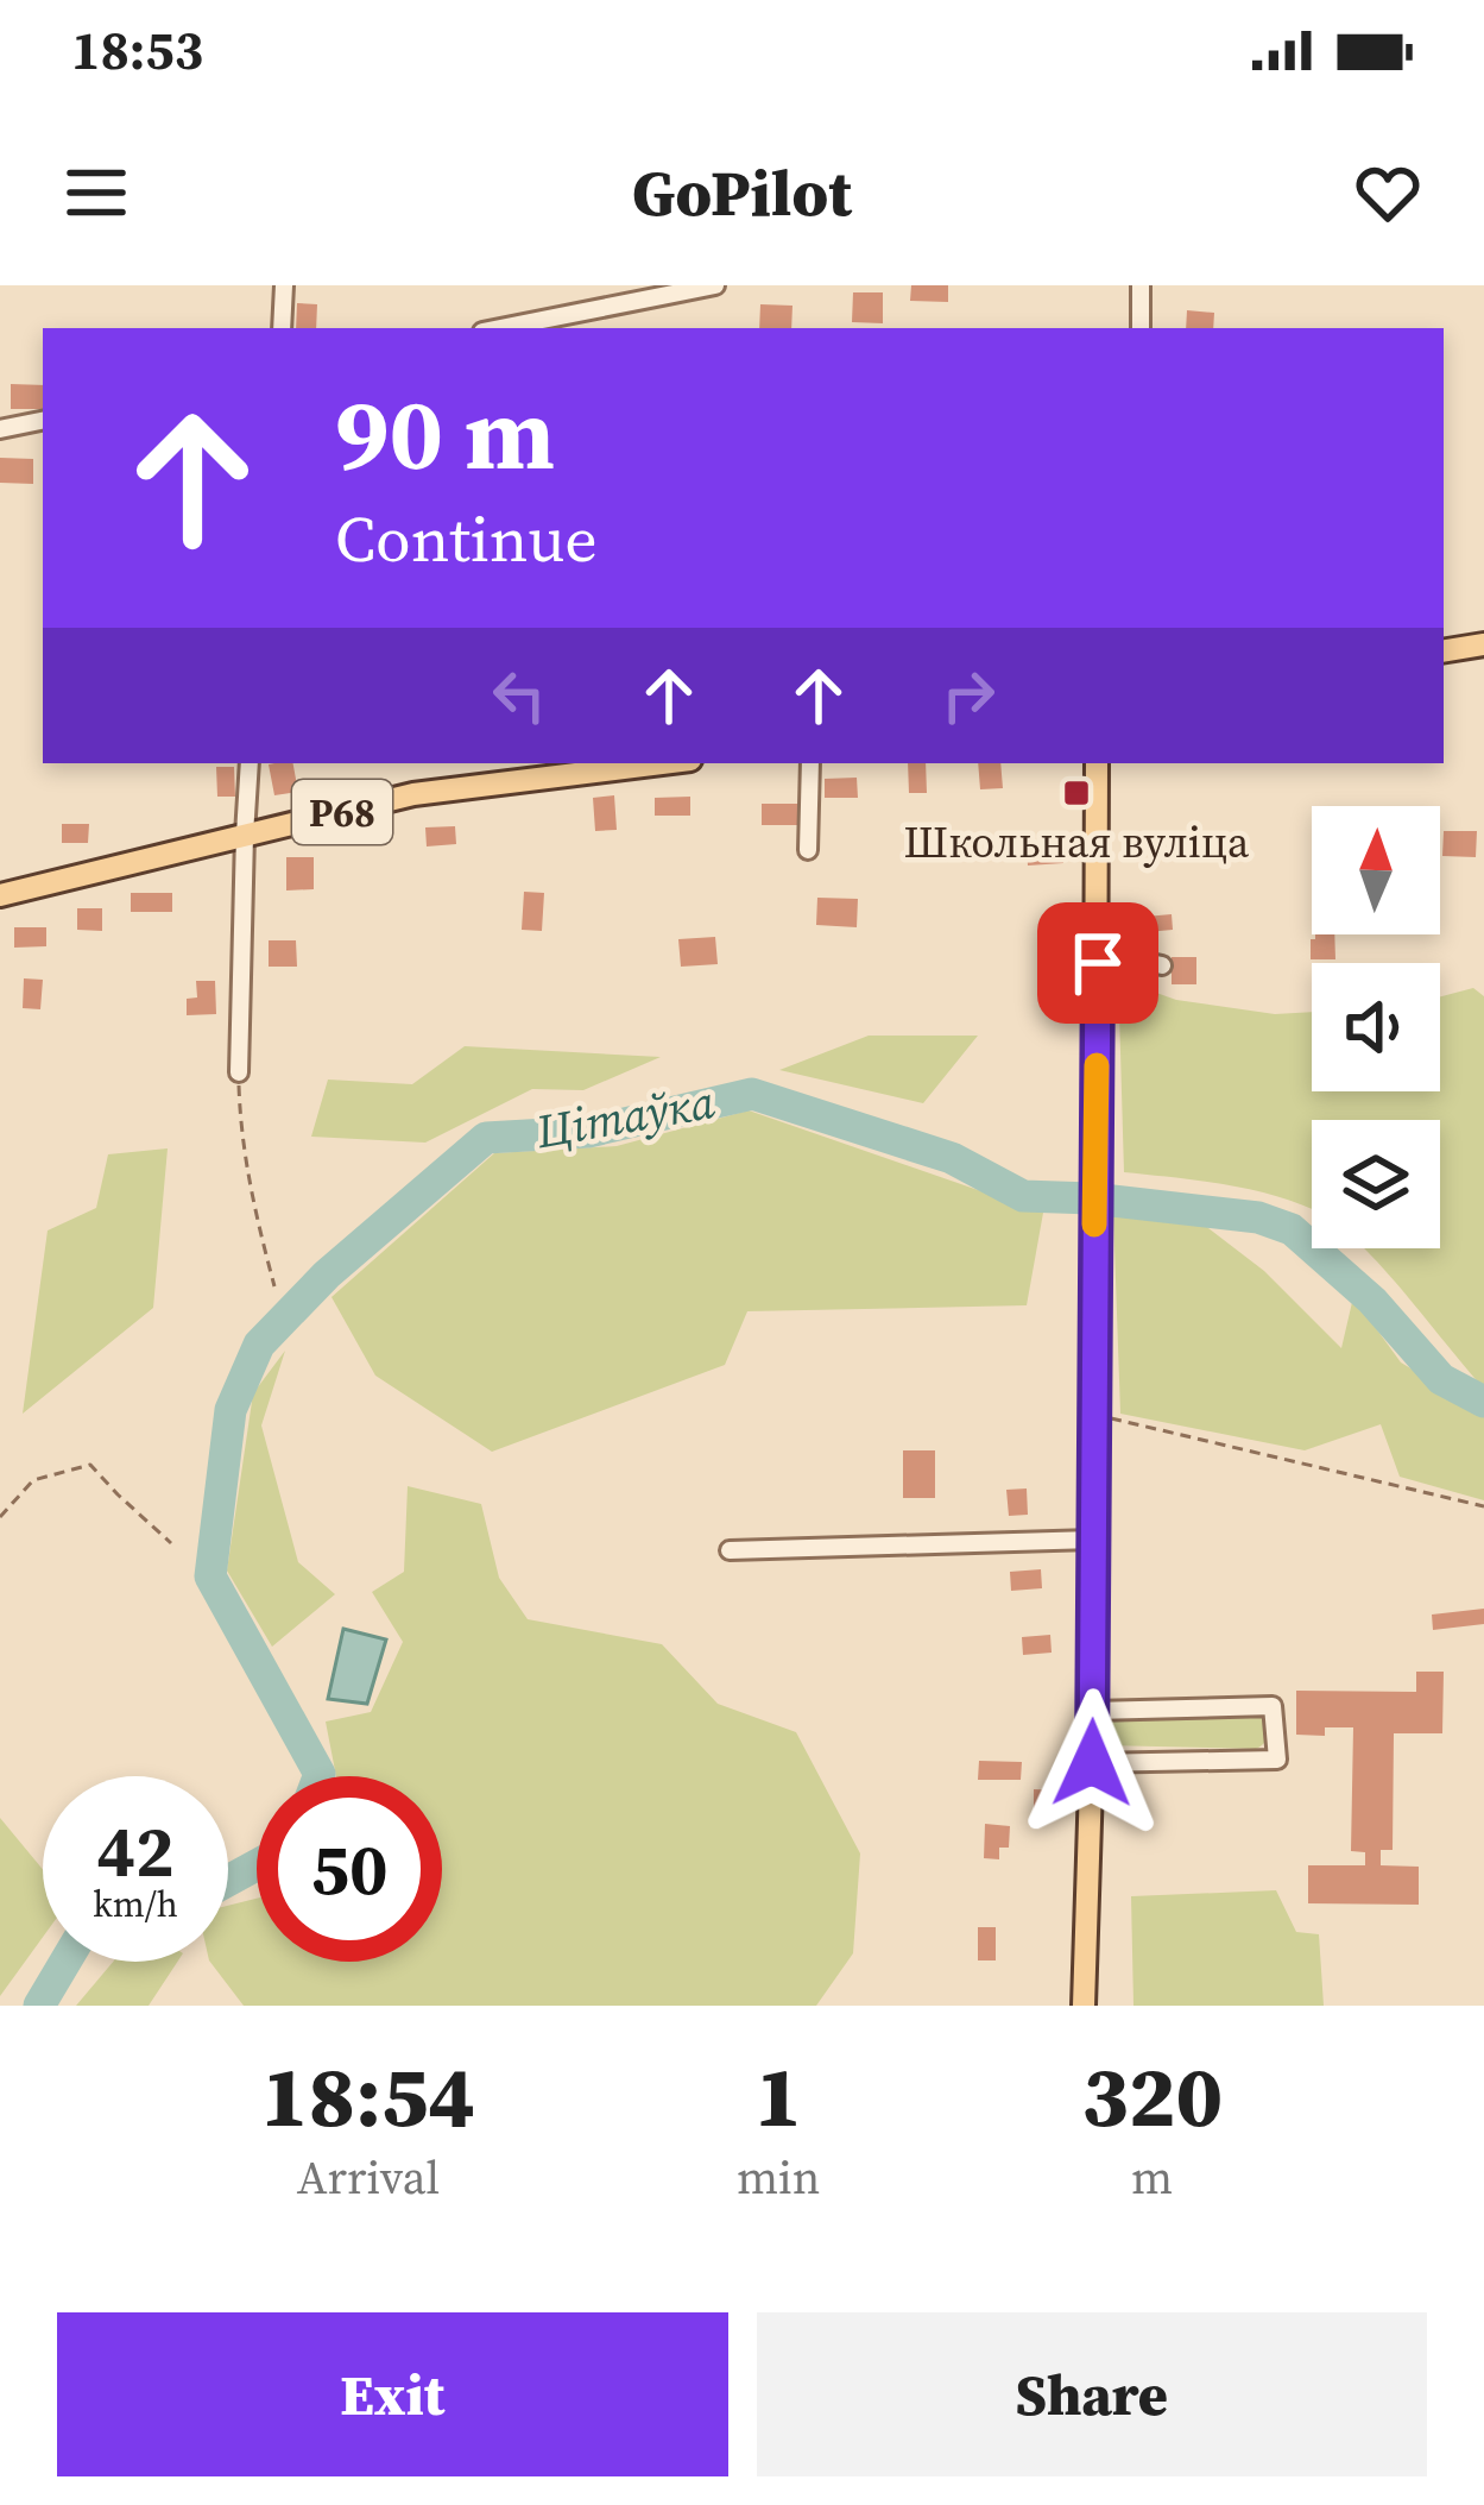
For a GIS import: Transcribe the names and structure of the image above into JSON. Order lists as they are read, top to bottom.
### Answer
{
  "streets": {
    "main road": ["Р68"]
  },
  "water": ["Цітаўка"],
  "places": {
    "transit": ["Школьная вуліца"]
  },
  "north": "top",
  "page": {
    "status": "18:53",
    "header": "GoPilot",
    "turn": ["90 m", "Continue"],
    "speed": "42 km/h",
    "limit": "50",
    "eta": [
      "18:54",
      "Arrival",
      "1",
      "min",
      "320",
      "m"
    ],
    "buttons": ["Exit", "Share"]
  }
}
